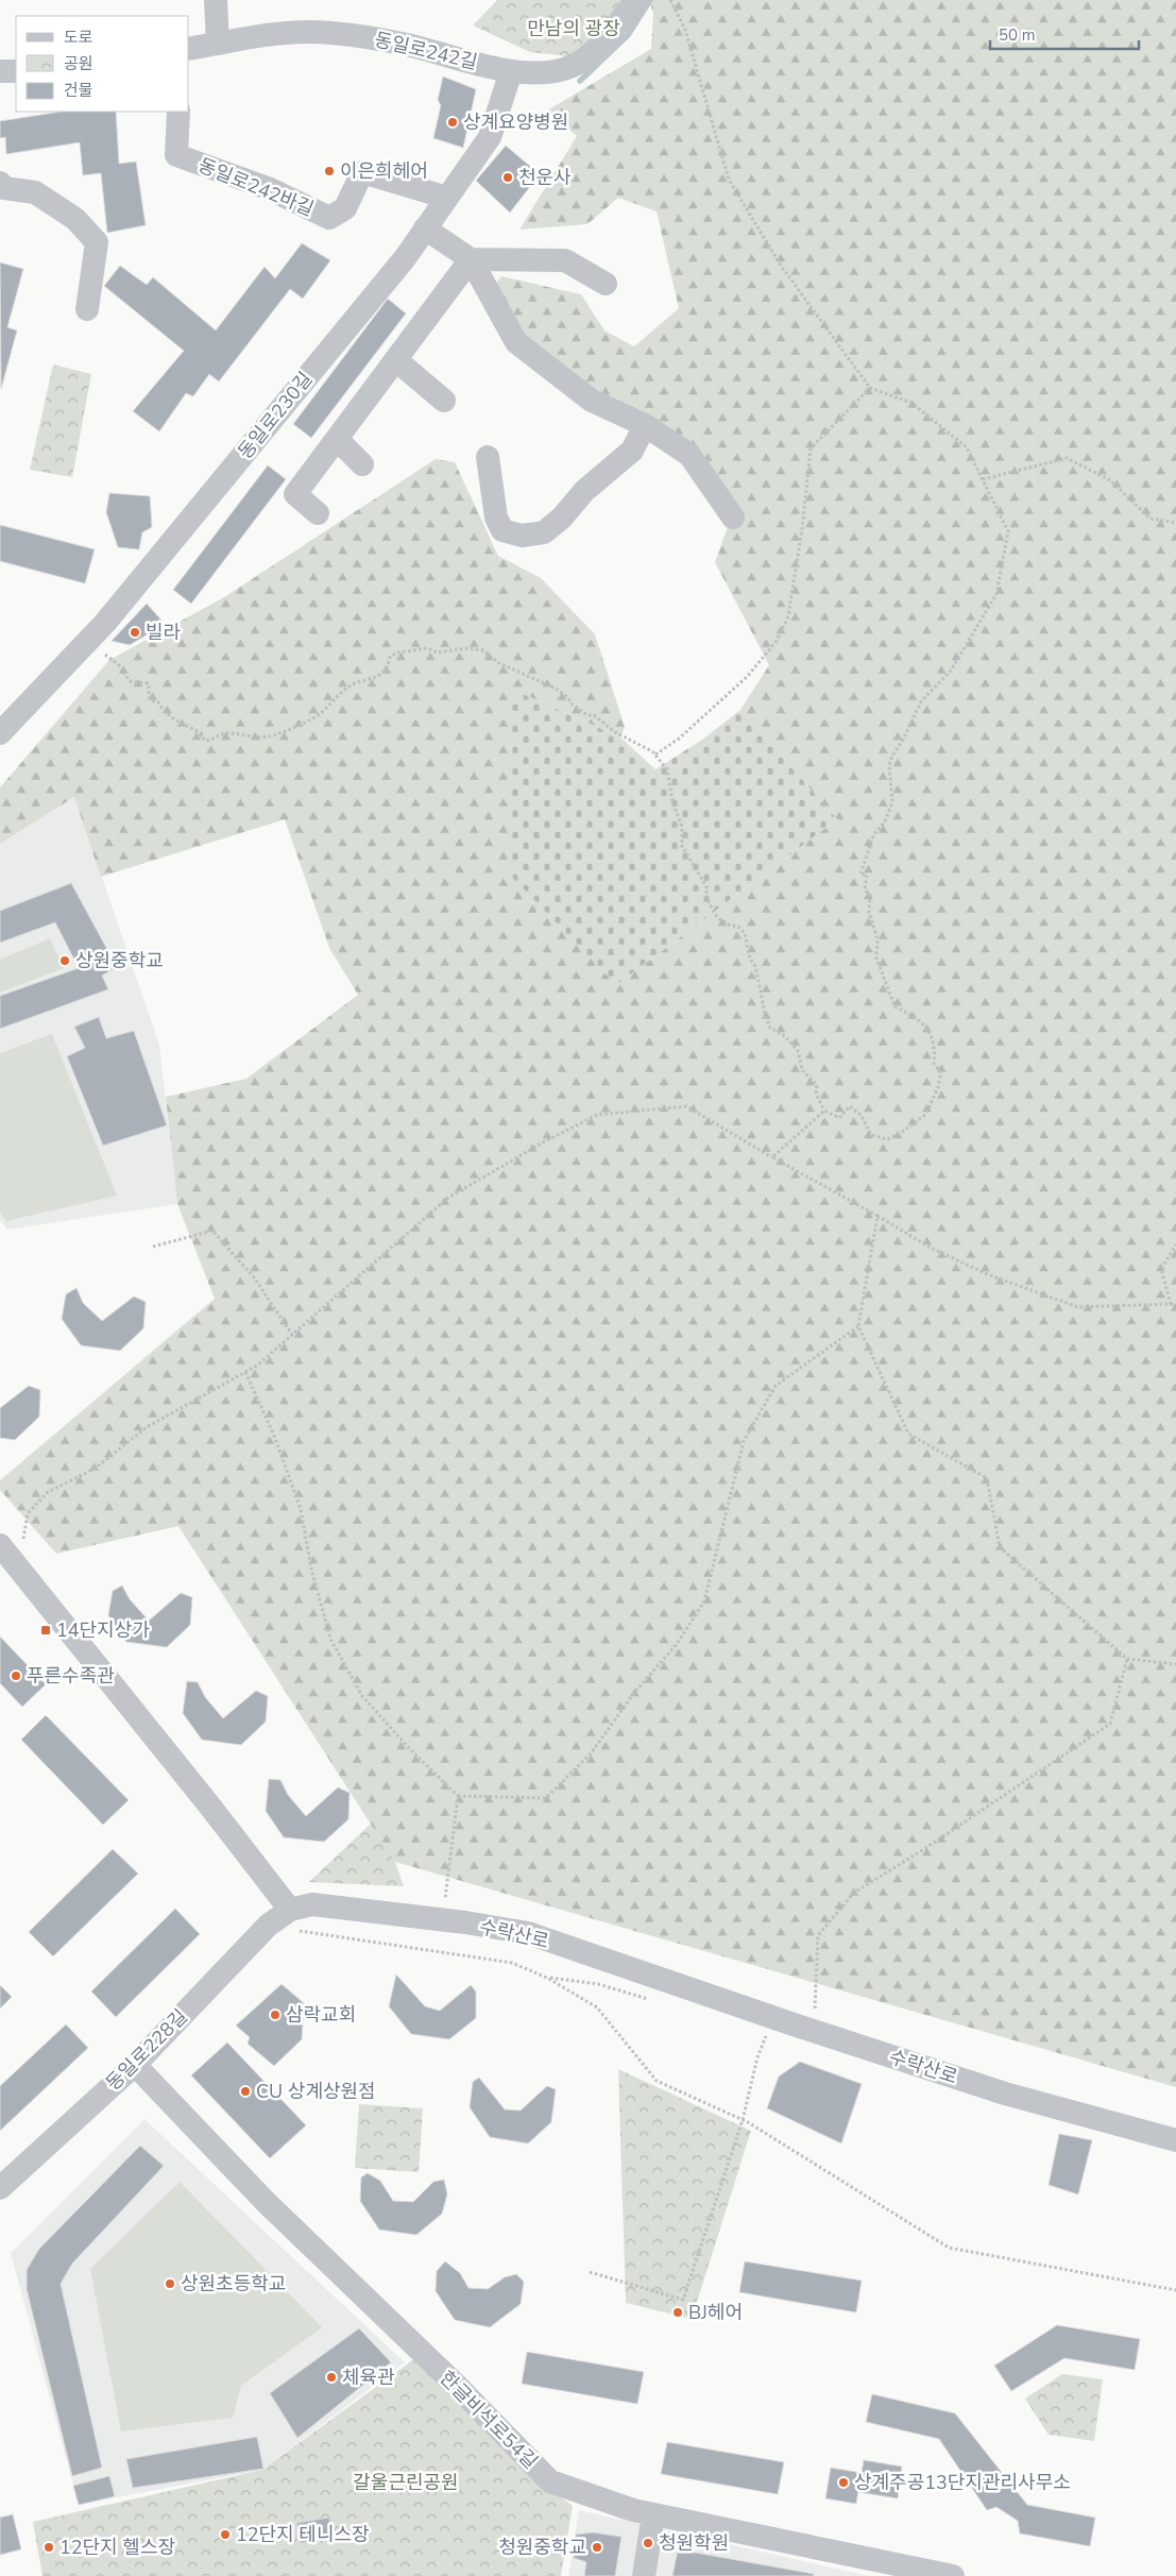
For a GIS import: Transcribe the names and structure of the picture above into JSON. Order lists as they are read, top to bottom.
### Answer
{
  "streets": {
    "street": [
      "동일로242길",
      "동일로242바길",
      "동일로230길",
      "수락산로",
      "동일로228길",
      "한글비석로54길"
    ]
  },
  "crossings": [
    ["동일로242길", "동일로230길"],
    ["동일로242바길", "동일로230길"],
    ["수락산로", "동일로228길"],
    ["동일로228길", "한글비석로54길"]
  ],
  "parks": ["만남의 광장", "갈울근린공원"],
  "places": {
    "other": [
      "상계요양병원",
      "이은희헤어",
      "천운사",
      "빌라",
      "상원중학교",
      "푸른수족관",
      "삼락교회",
      "CU 상계상원점",
      "상원초등학교",
      "BJ헤어",
      "체육관",
      "상계주공13단지관리사무소",
      "12단지 테니스장",
      "청원학원",
      "12단지 헬스장",
      "청원중학교"
    ],
    "transit": ["14단지상가"]
  },
  "legend": ["도로", "공원", "건물"],
  "scale_bar": "50 m"
}
